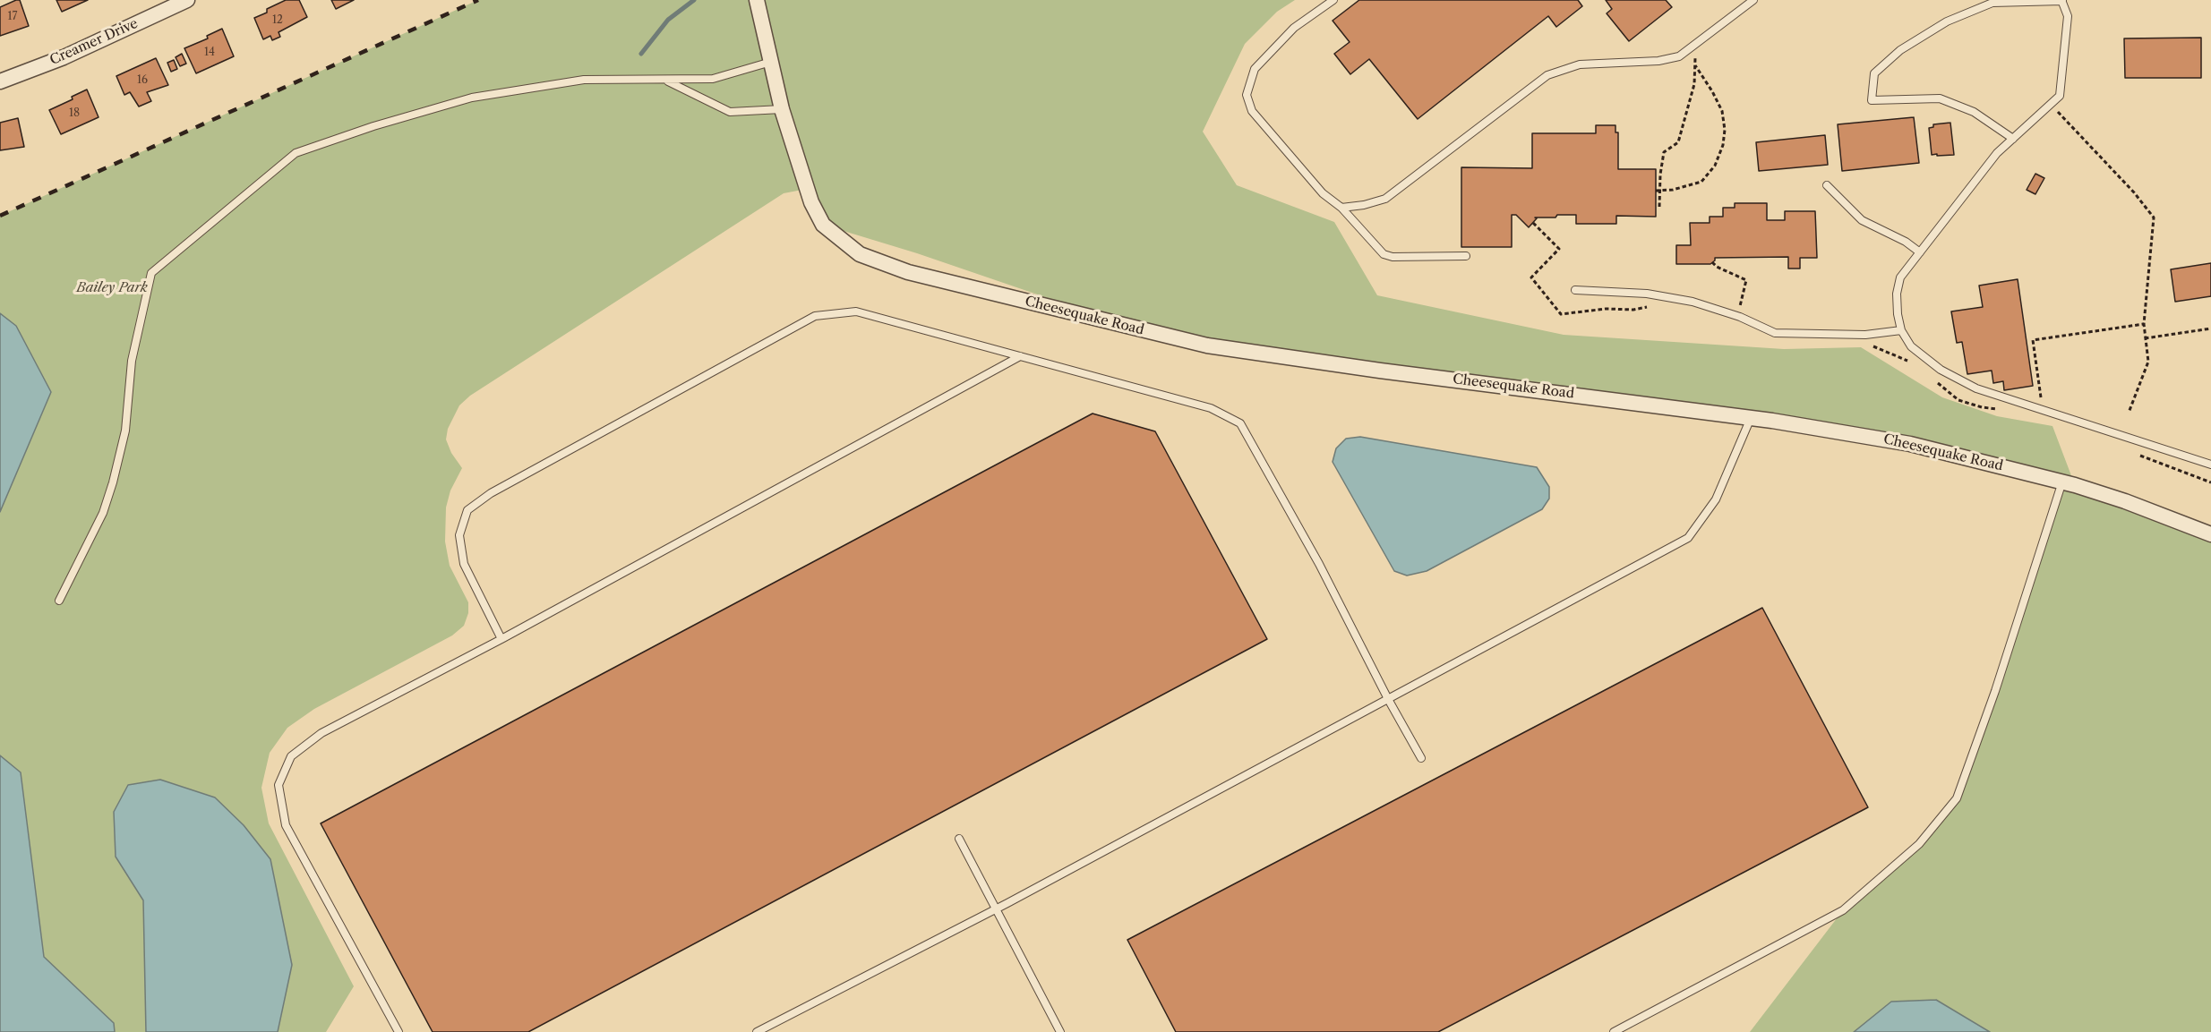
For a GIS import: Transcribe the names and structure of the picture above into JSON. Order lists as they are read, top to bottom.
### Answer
{
  "streets": {
    "street": ["Creamer Drive", "Cheesequake Road"]
  },
  "parks": ["Bailey Park"],
  "house_numbers": [
    "17",
    "12",
    "14",
    "16",
    "18"
  ]
}
